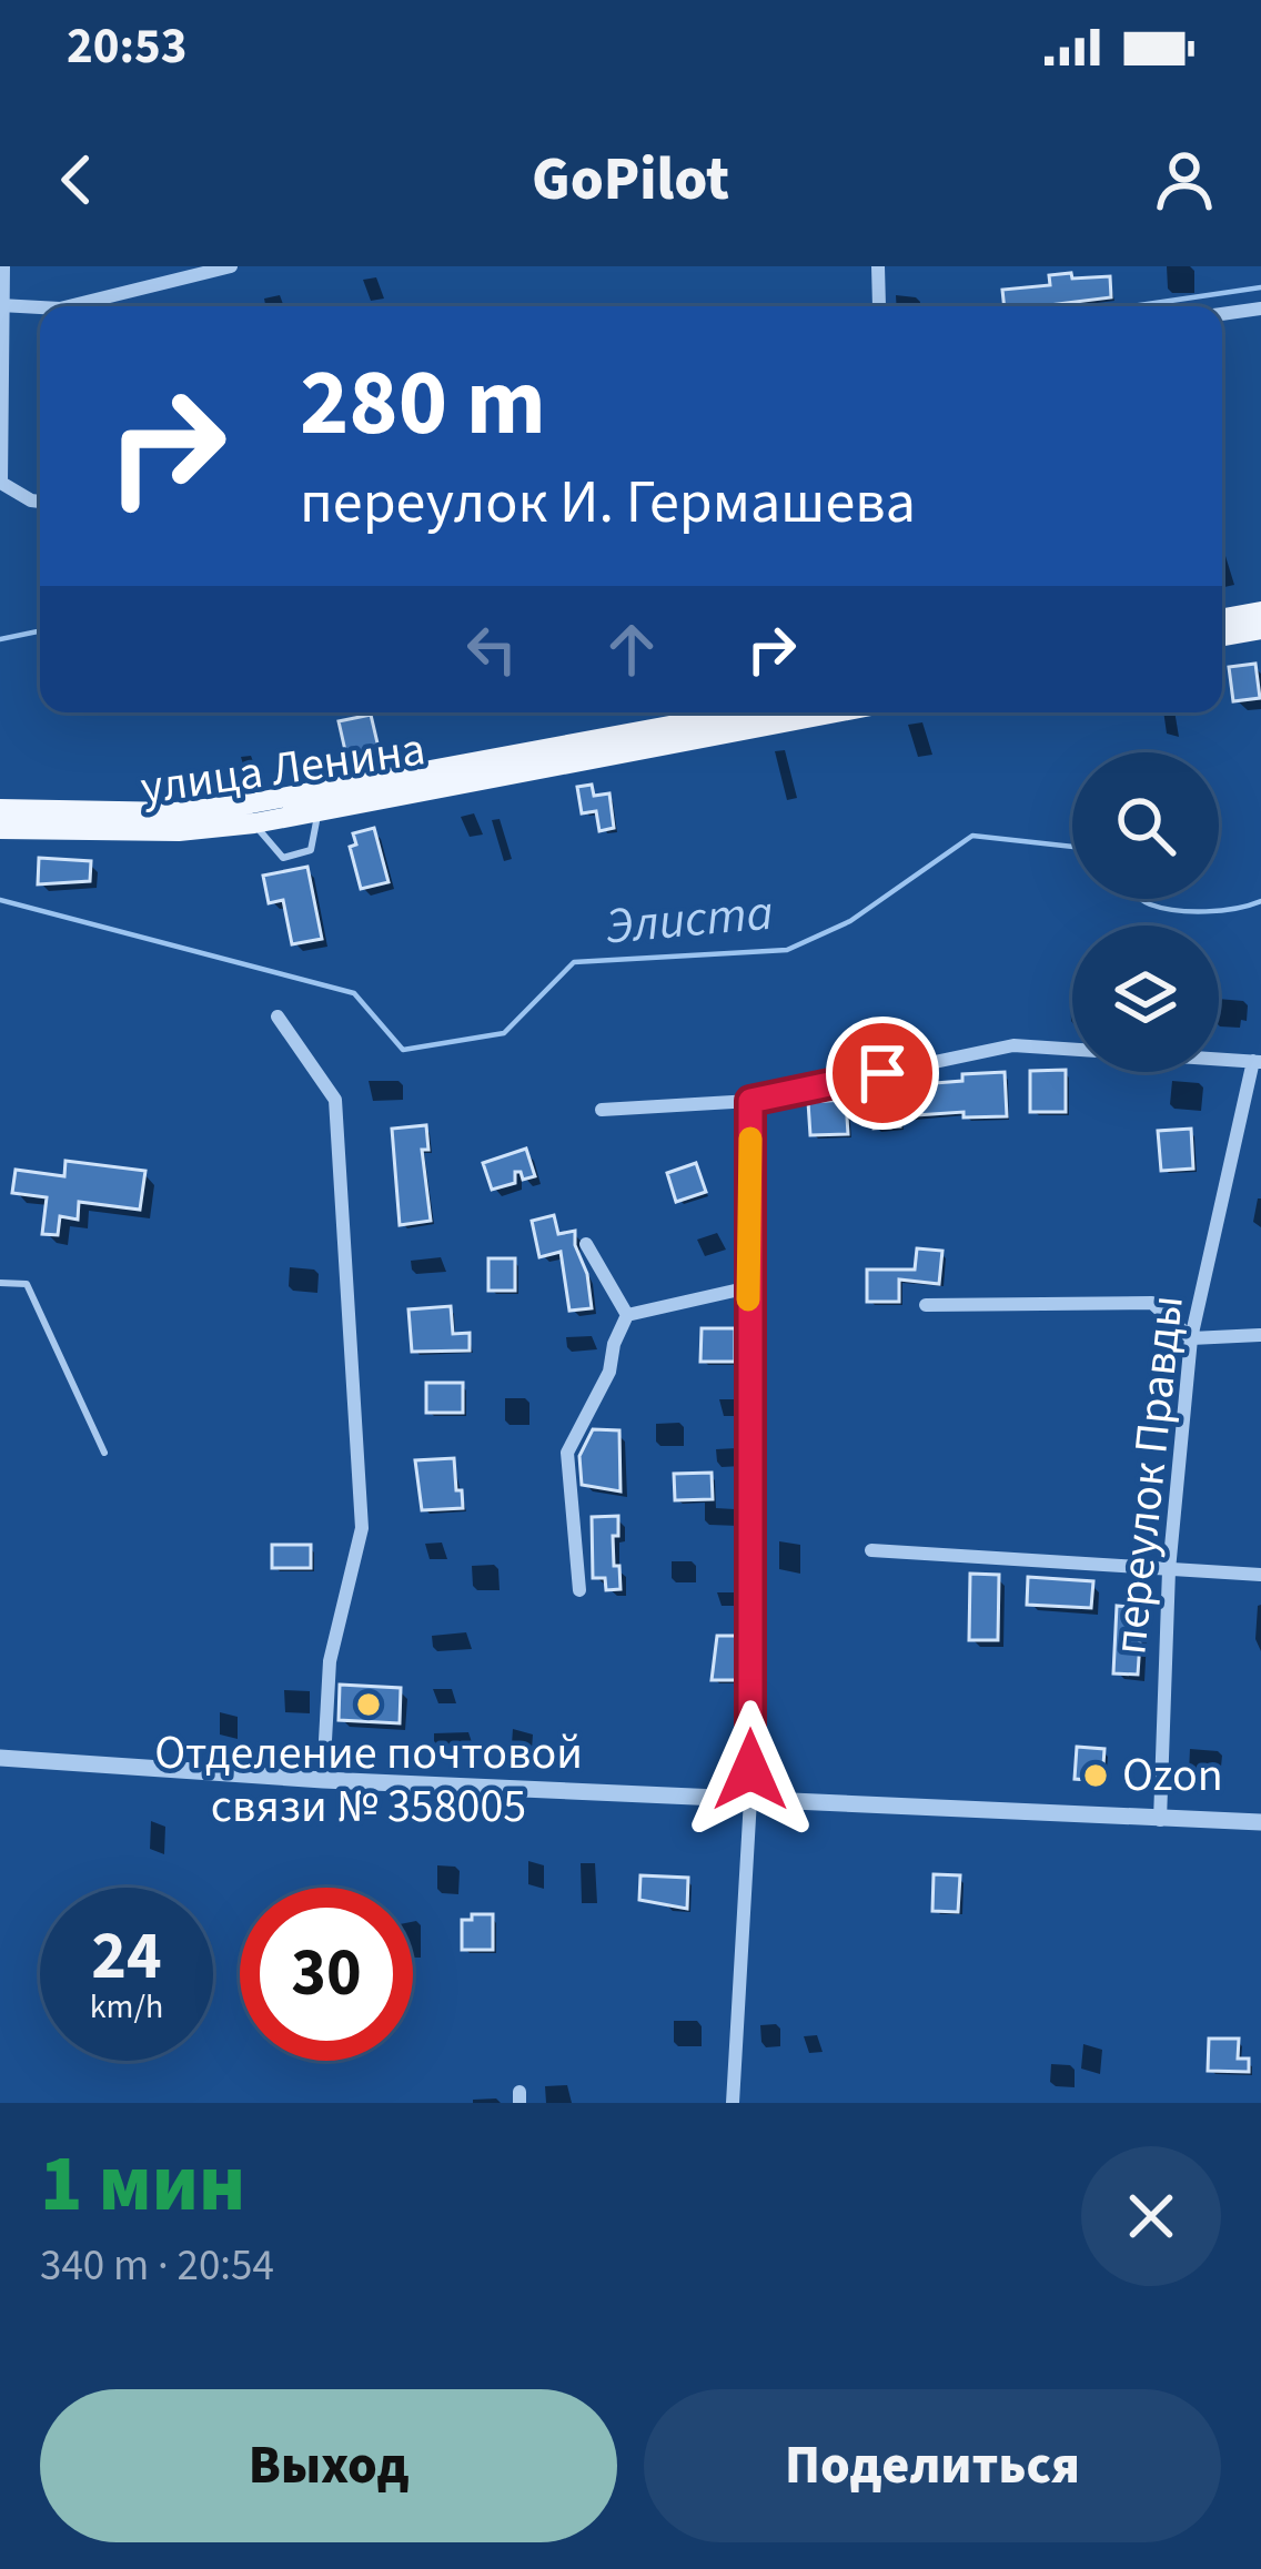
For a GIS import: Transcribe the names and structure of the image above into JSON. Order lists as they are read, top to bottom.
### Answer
{
  "streets": {
    "main road": ["улица Ленина"],
    "street": ["переулок Правды"]
  },
  "water": ["Элиста"],
  "places": ["Отделение почтовой связи № 358005", "Ozon"],
  "page": {
    "status": "20:53",
    "header": "GoPilot",
    "turn": ["280 m", "переулок И. Гермашева"],
    "speed": "24 km/h",
    "limit": "30",
    "heading": ["1 мин", "340 m · 20:54"],
    "buttons": ["Выход", "Поделиться"]
  }
}
